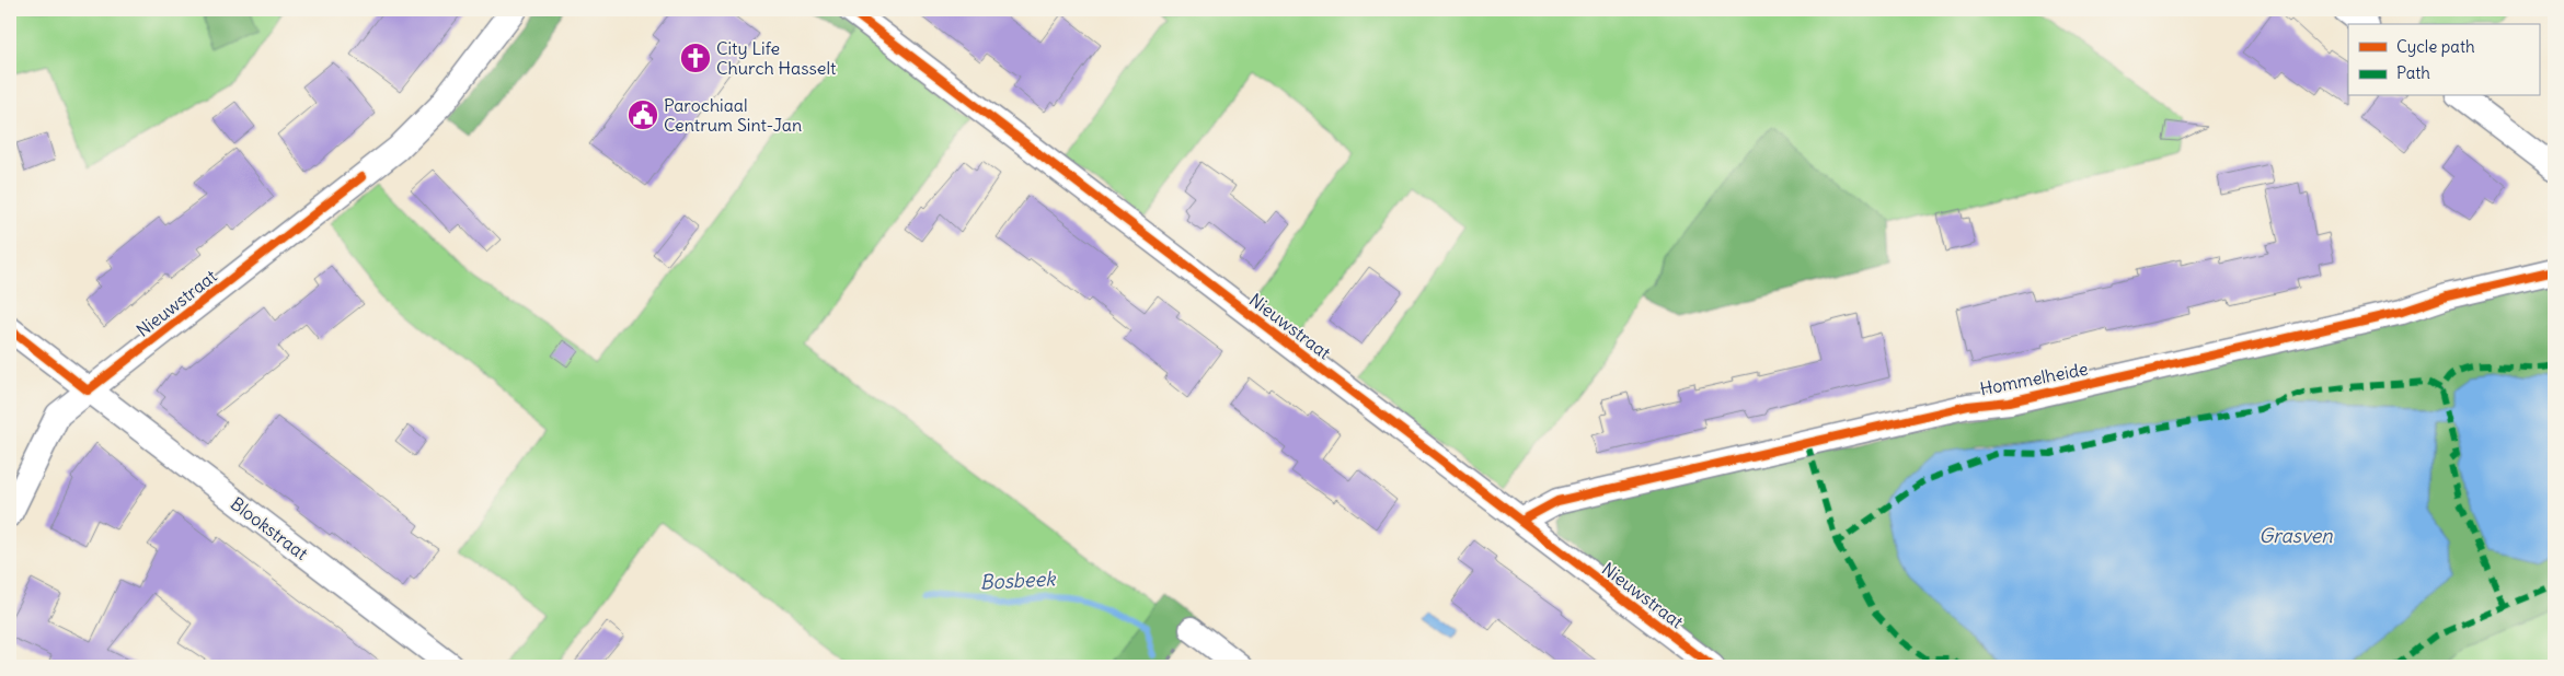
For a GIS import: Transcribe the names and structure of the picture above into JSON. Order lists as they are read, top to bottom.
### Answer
{
  "streets": {
    "street": ["Nieuwstraat", "Hommelheide", "Blookstraat"]
  },
  "crossings": [
    ["Nieuwstraat", "Hommelheide"],
    ["Nieuwstraat", "Blookstraat"]
  ],
  "water": ["Grasven", "Bosbeek"],
  "places": {
    "church": ["City Life Church Hasselt"],
    "public building": ["Parochiaal Centrum Sint-Jan"]
  },
  "legend": ["Cycle path", "Path"]
}
